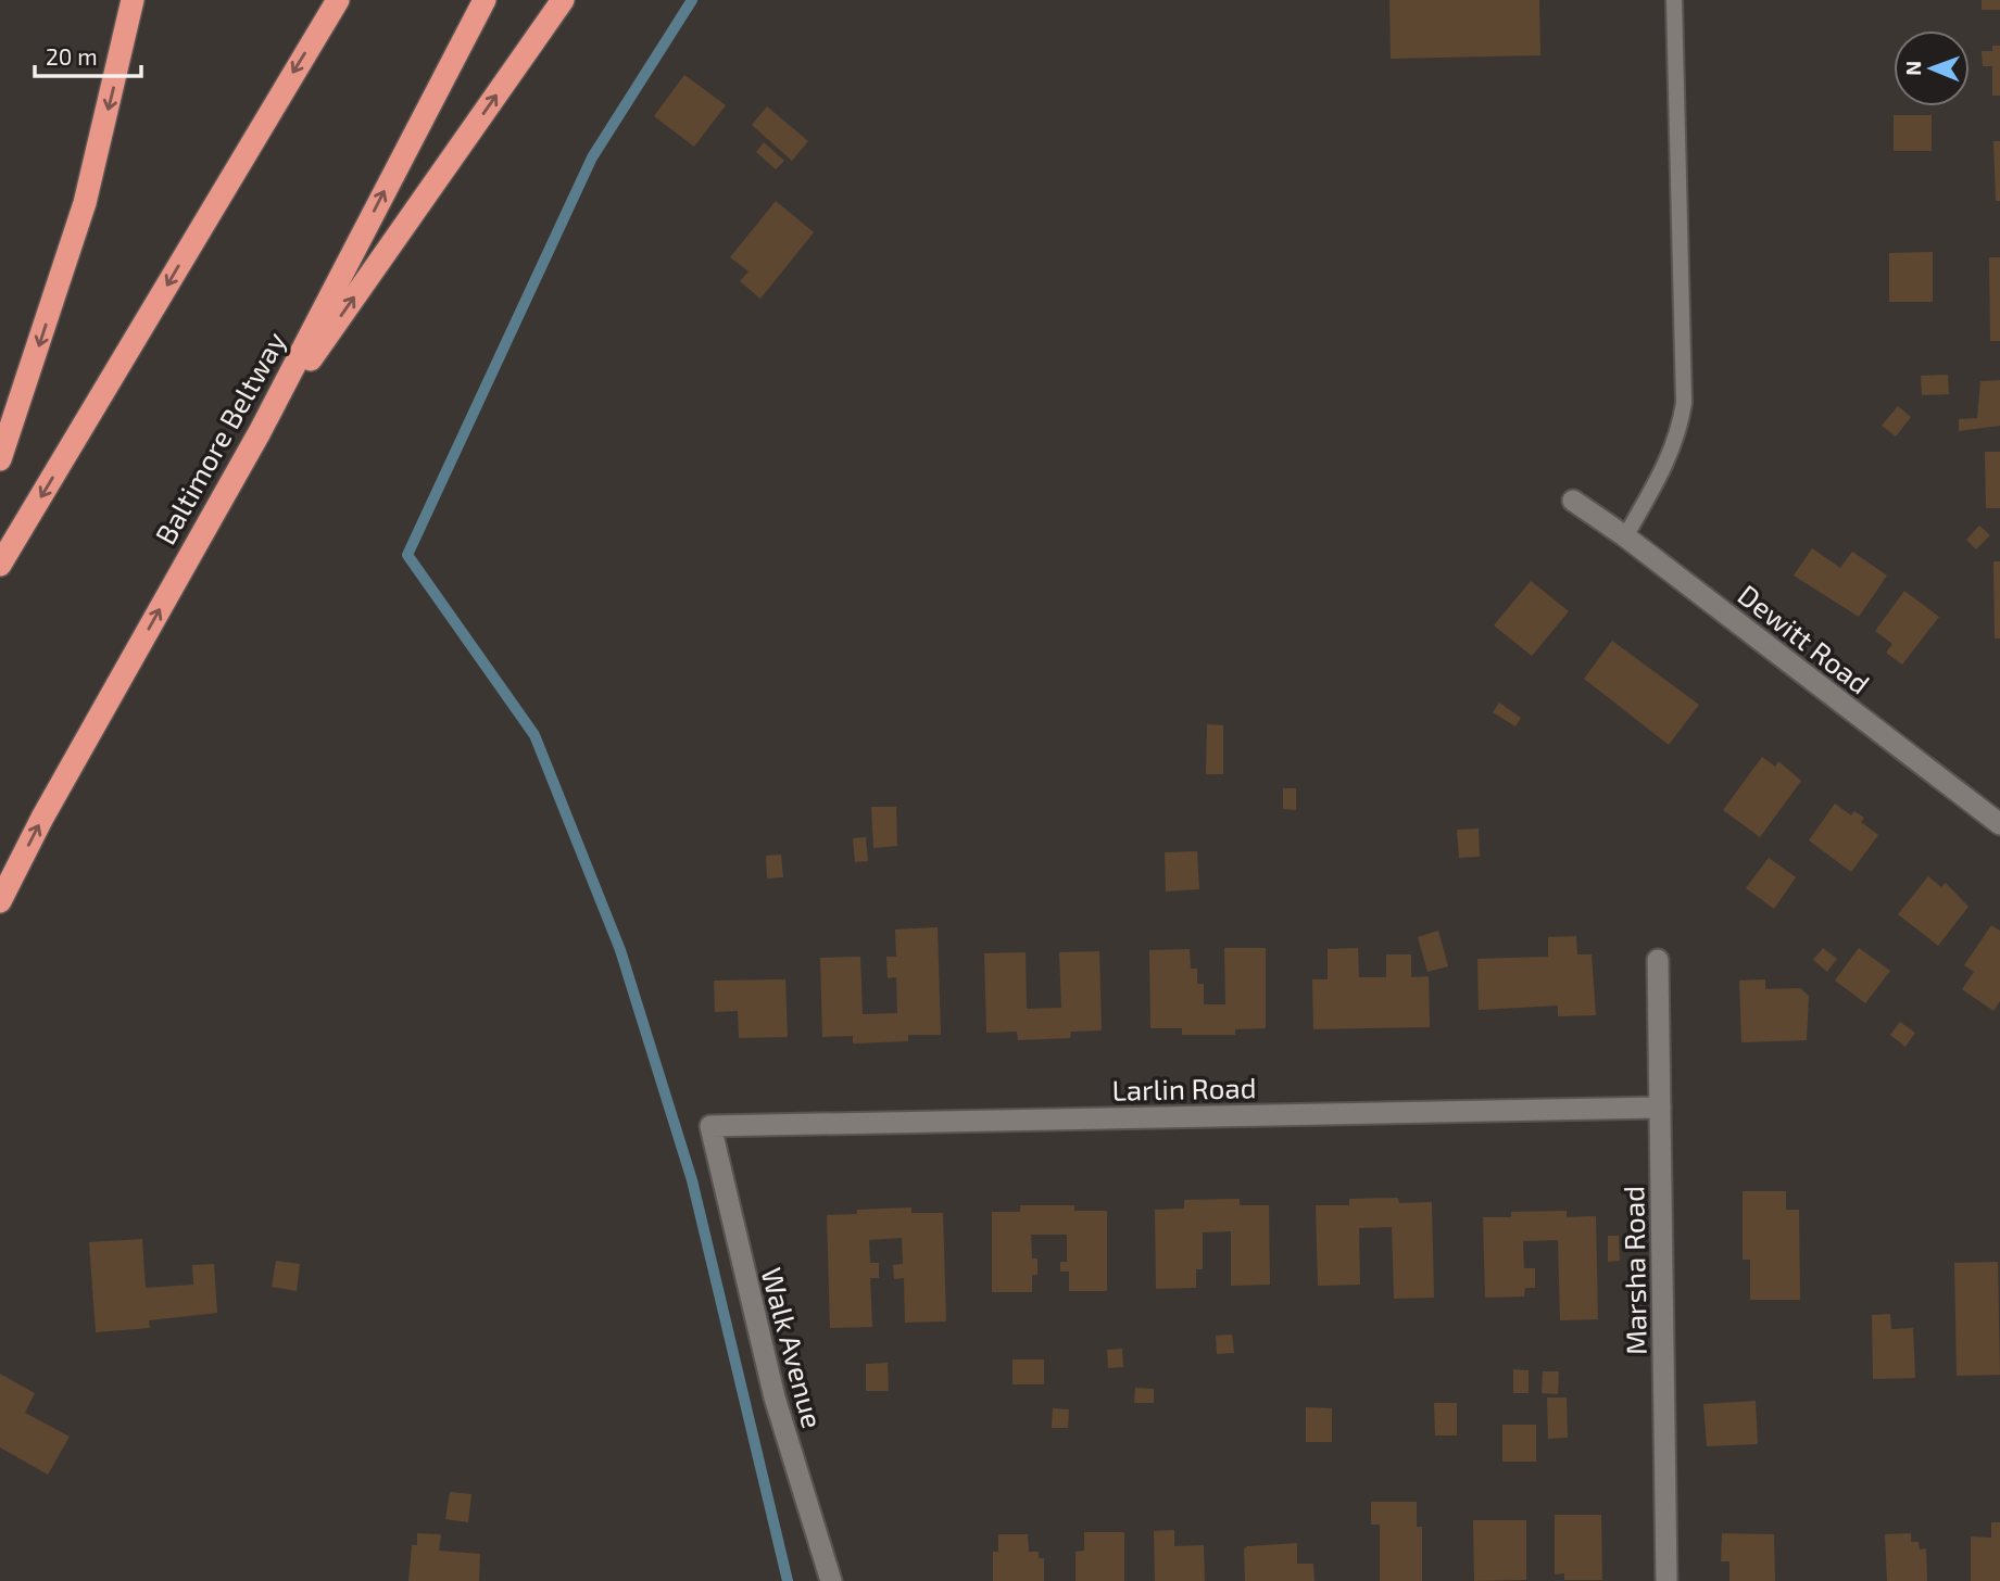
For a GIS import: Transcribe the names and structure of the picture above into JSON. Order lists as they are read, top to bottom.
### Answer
{
  "streets": {
    "highway": ["Baltimore Beltway"],
    "street": [
      "Dewitt Road",
      "Larlin Road",
      "Marsha Road",
      "Walk Avenue"
    ]
  },
  "crossings": [
    ["Larlin Road", "Marsha Road"],
    ["Larlin Road", "Walk Avenue"]
  ],
  "scale_bar": "20 m",
  "north": "left"
}
